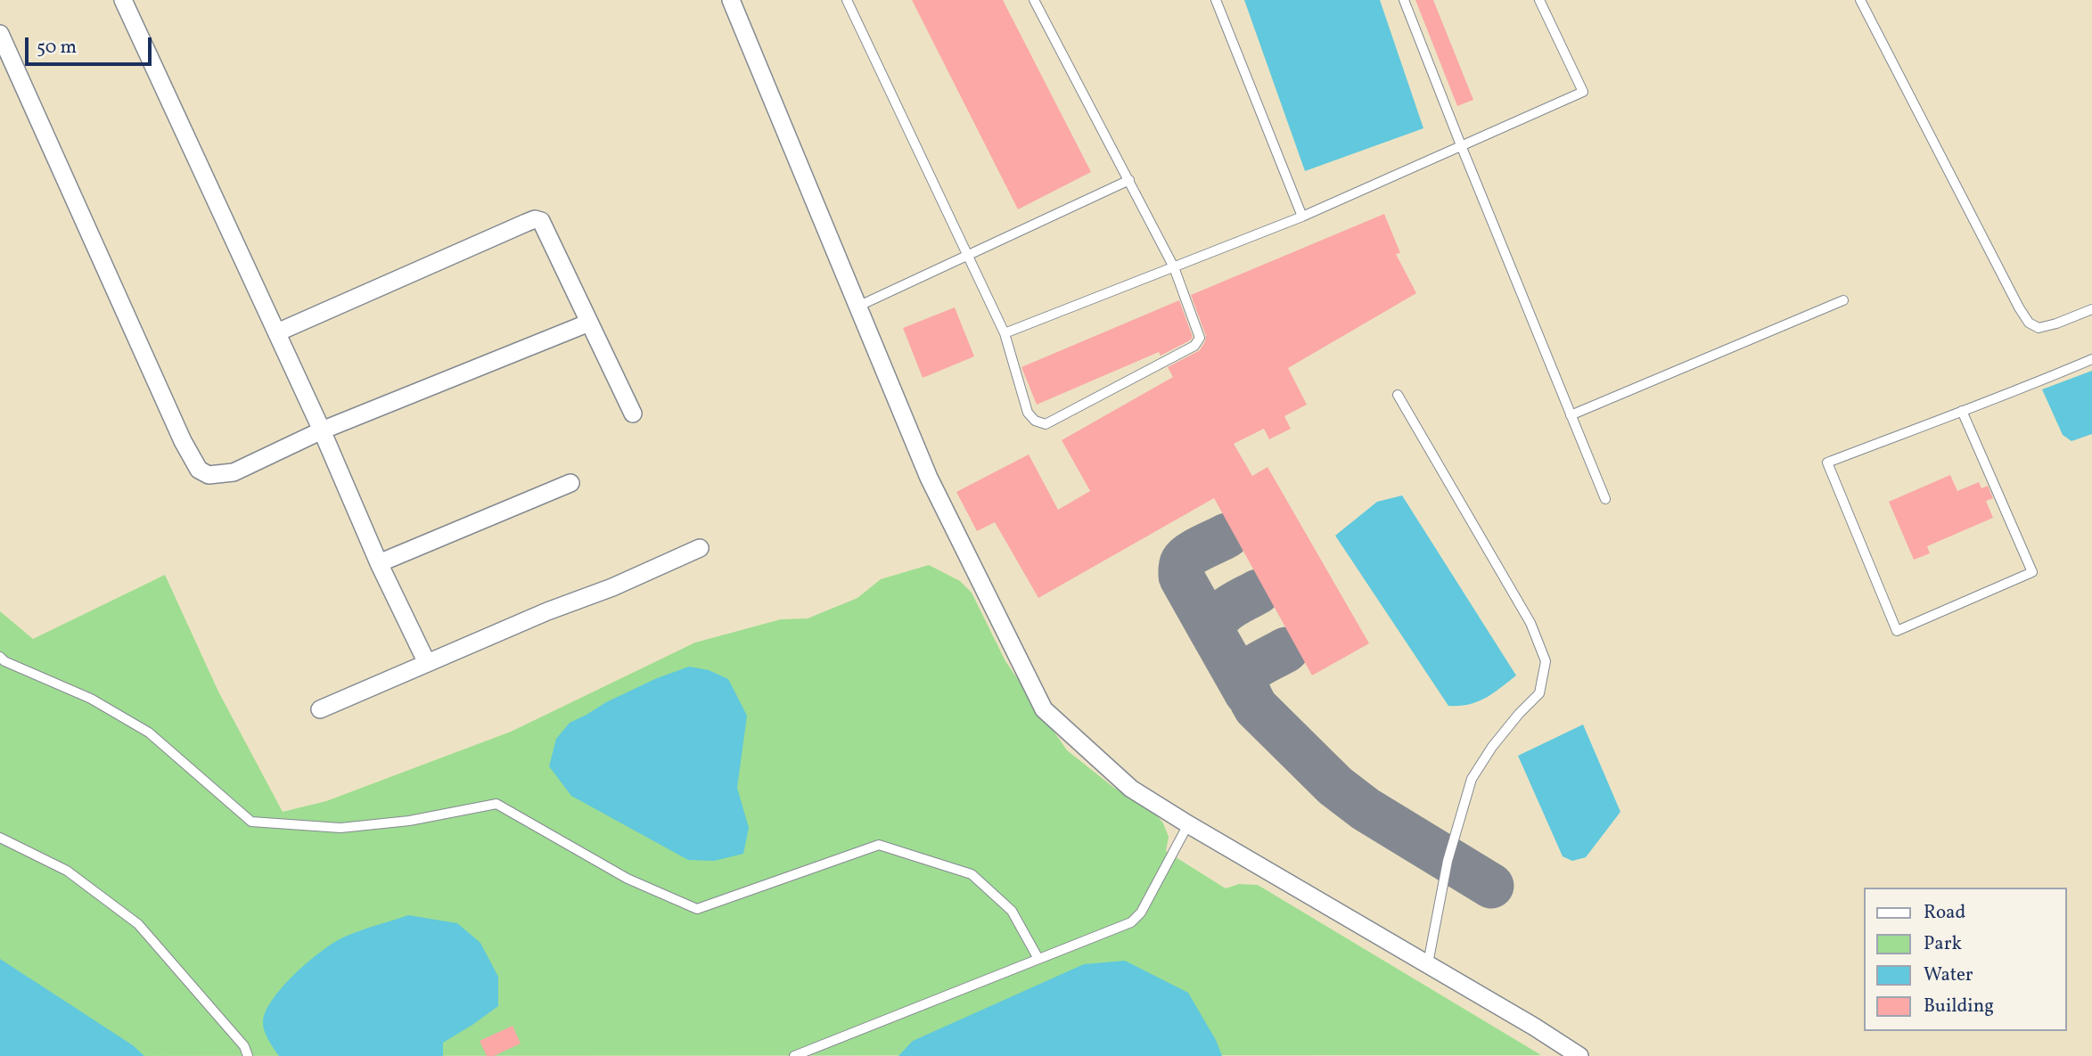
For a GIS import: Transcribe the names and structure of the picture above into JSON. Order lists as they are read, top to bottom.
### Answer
{
  "legend": [
    "Road",
    "Park",
    "Water",
    "Building"
  ],
  "scale_bar": "50 m"
}
